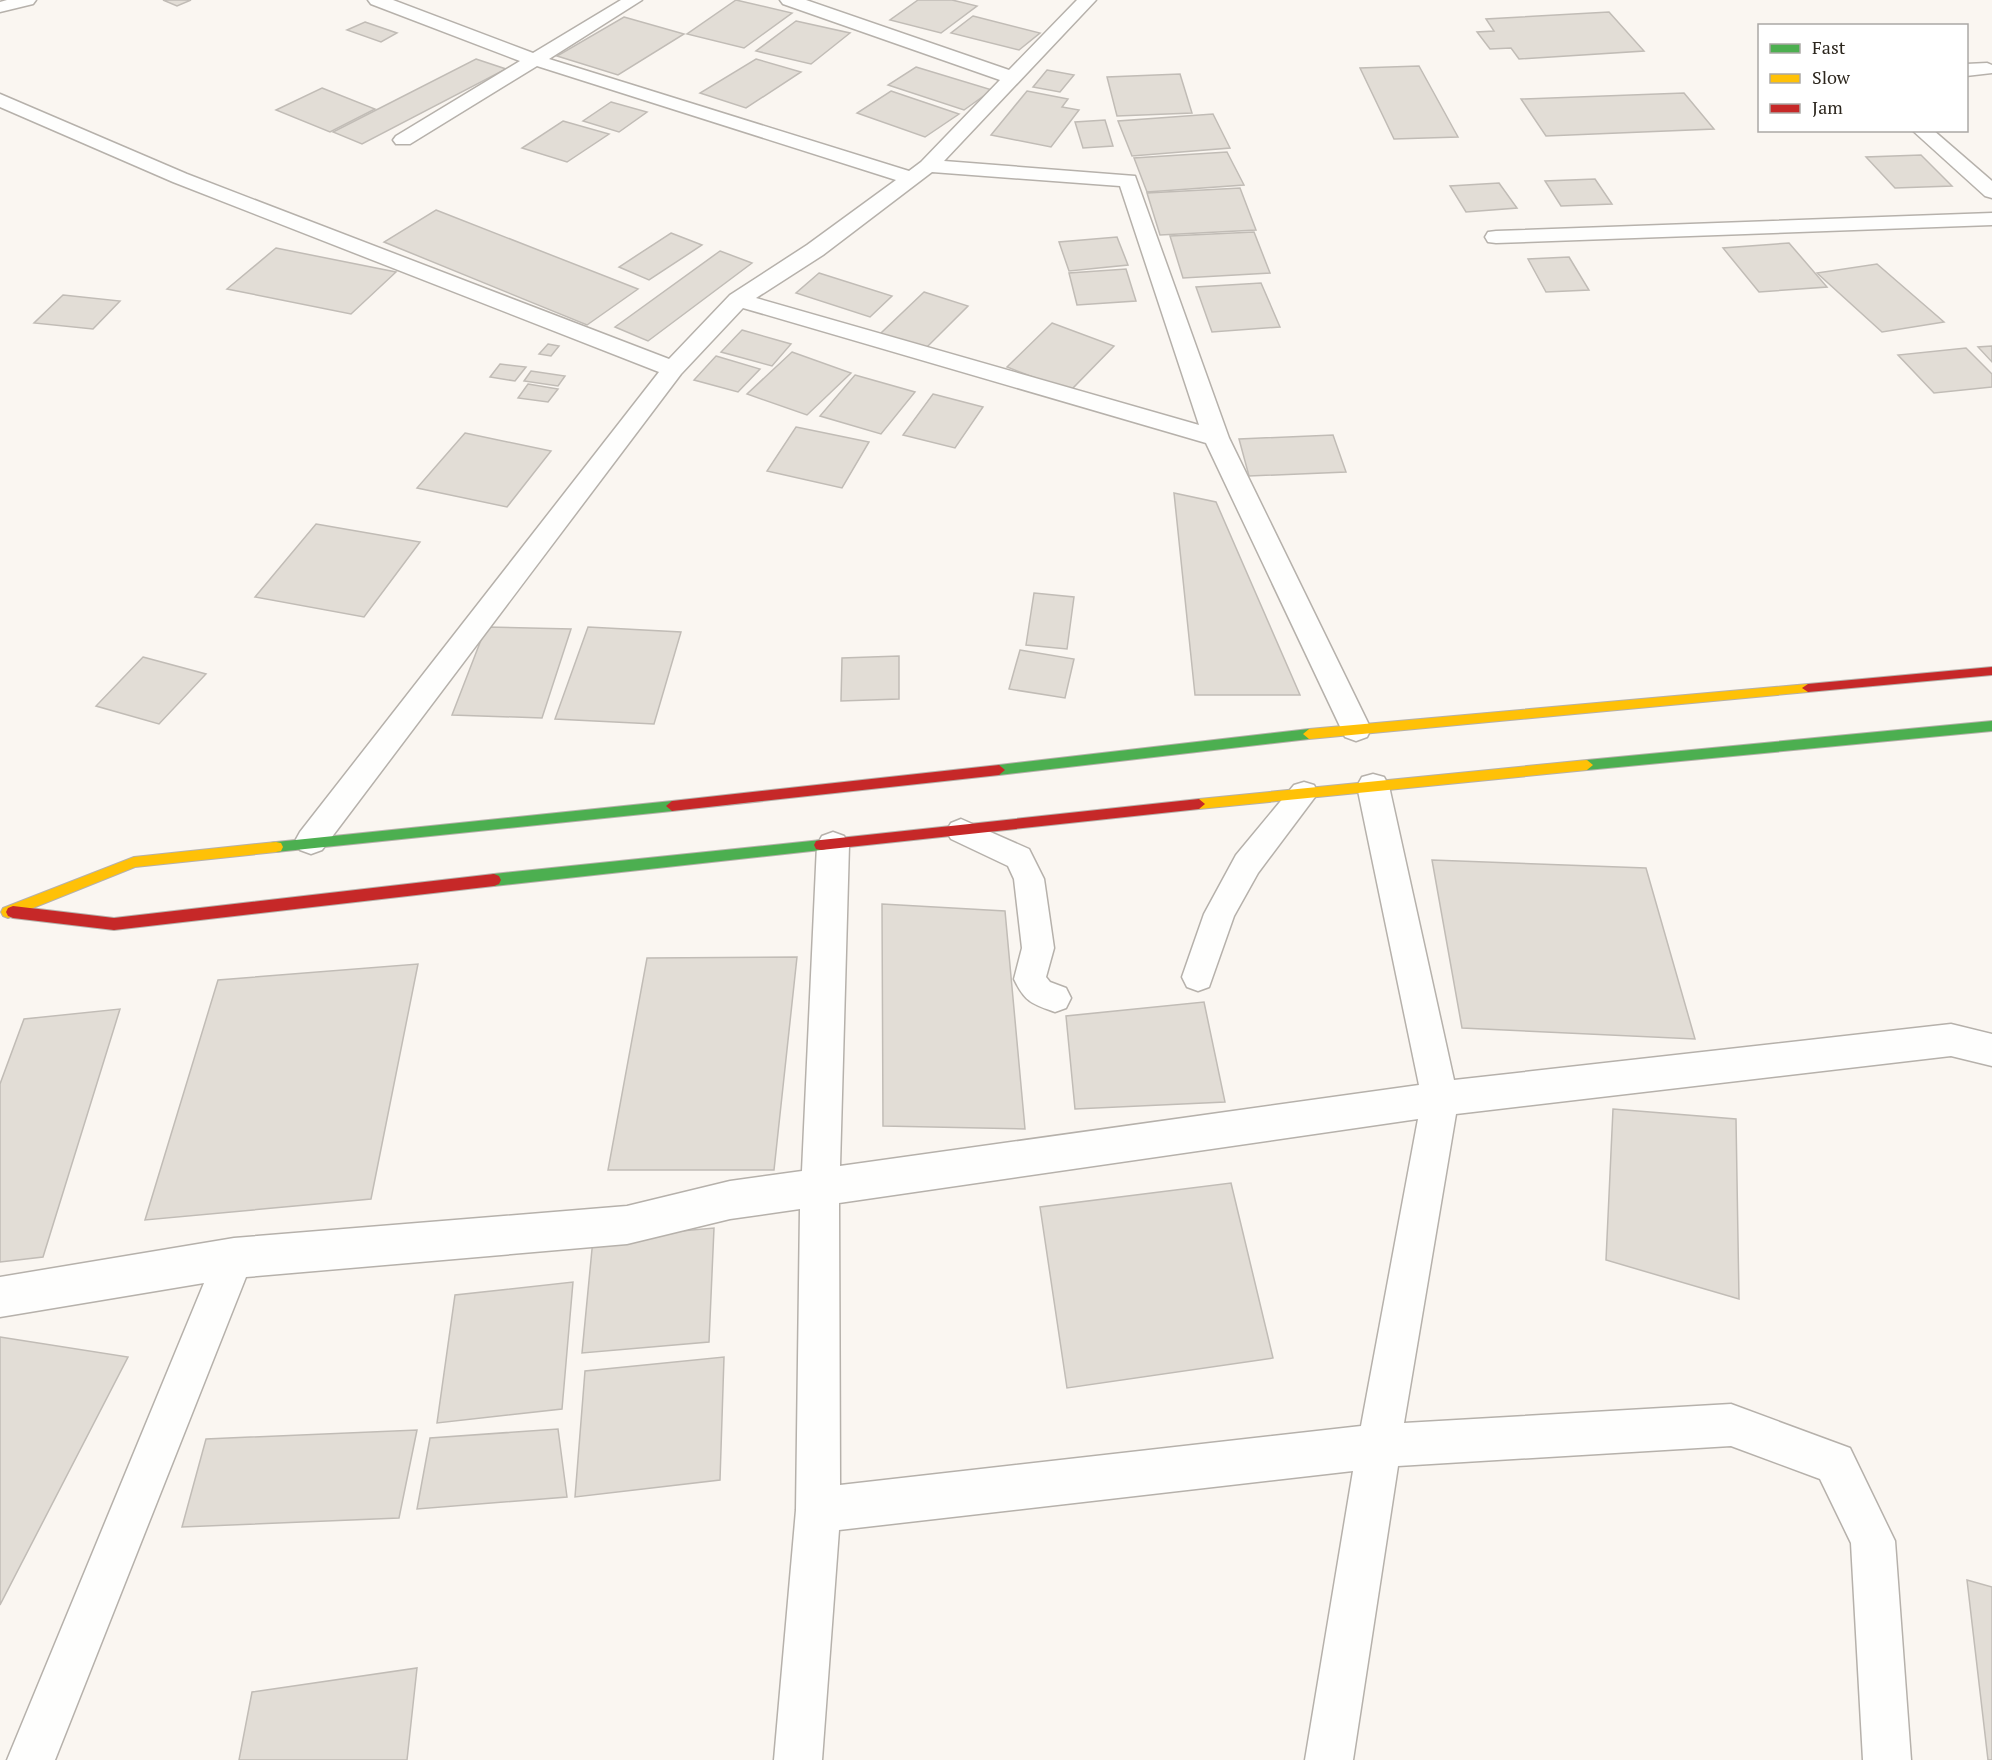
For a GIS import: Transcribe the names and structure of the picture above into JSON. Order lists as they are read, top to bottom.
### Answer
{
  "legend": ["Fast", "Slow", "Jam"]
}
